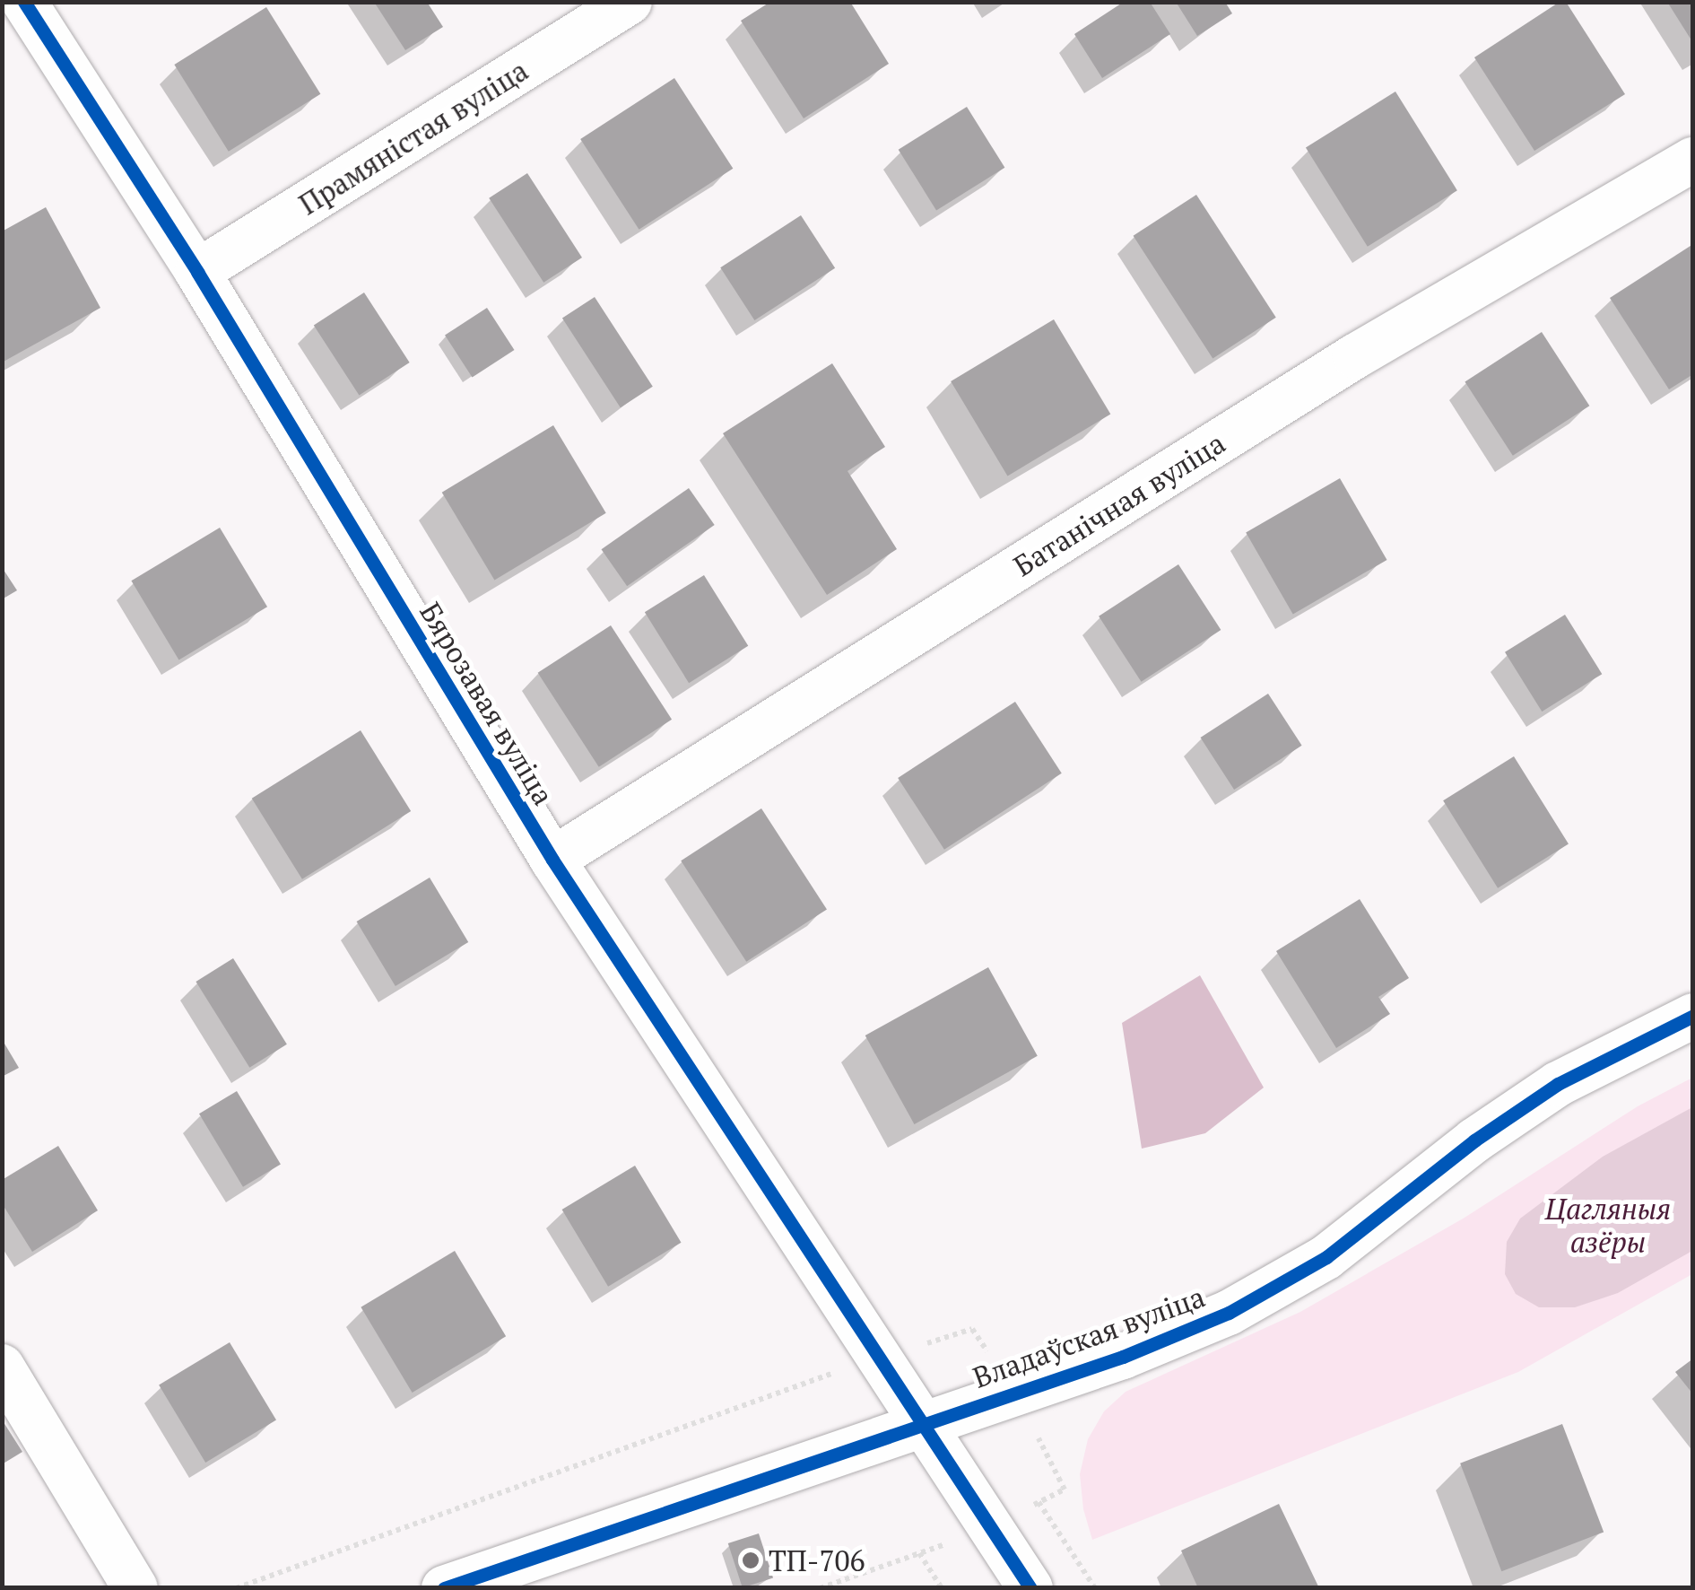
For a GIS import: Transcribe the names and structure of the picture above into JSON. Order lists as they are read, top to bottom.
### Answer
{
  "streets": {
    "street": [
      "Прамяністая вуліца",
      "Батанічная вуліца",
      "Бярозавая вуліца",
      "Владаўская вуліца"
    ]
  },
  "crossings": [
    ["Прамяністая вуліца", "Бярозавая вуліца"],
    ["Батанічная вуліца", "Бярозавая вуліца"],
    ["Бярозавая вуліца", "Владаўская вуліца"]
  ],
  "parks": ["Цагляныя азёры"],
  "places": ["ТП-706"]
}
